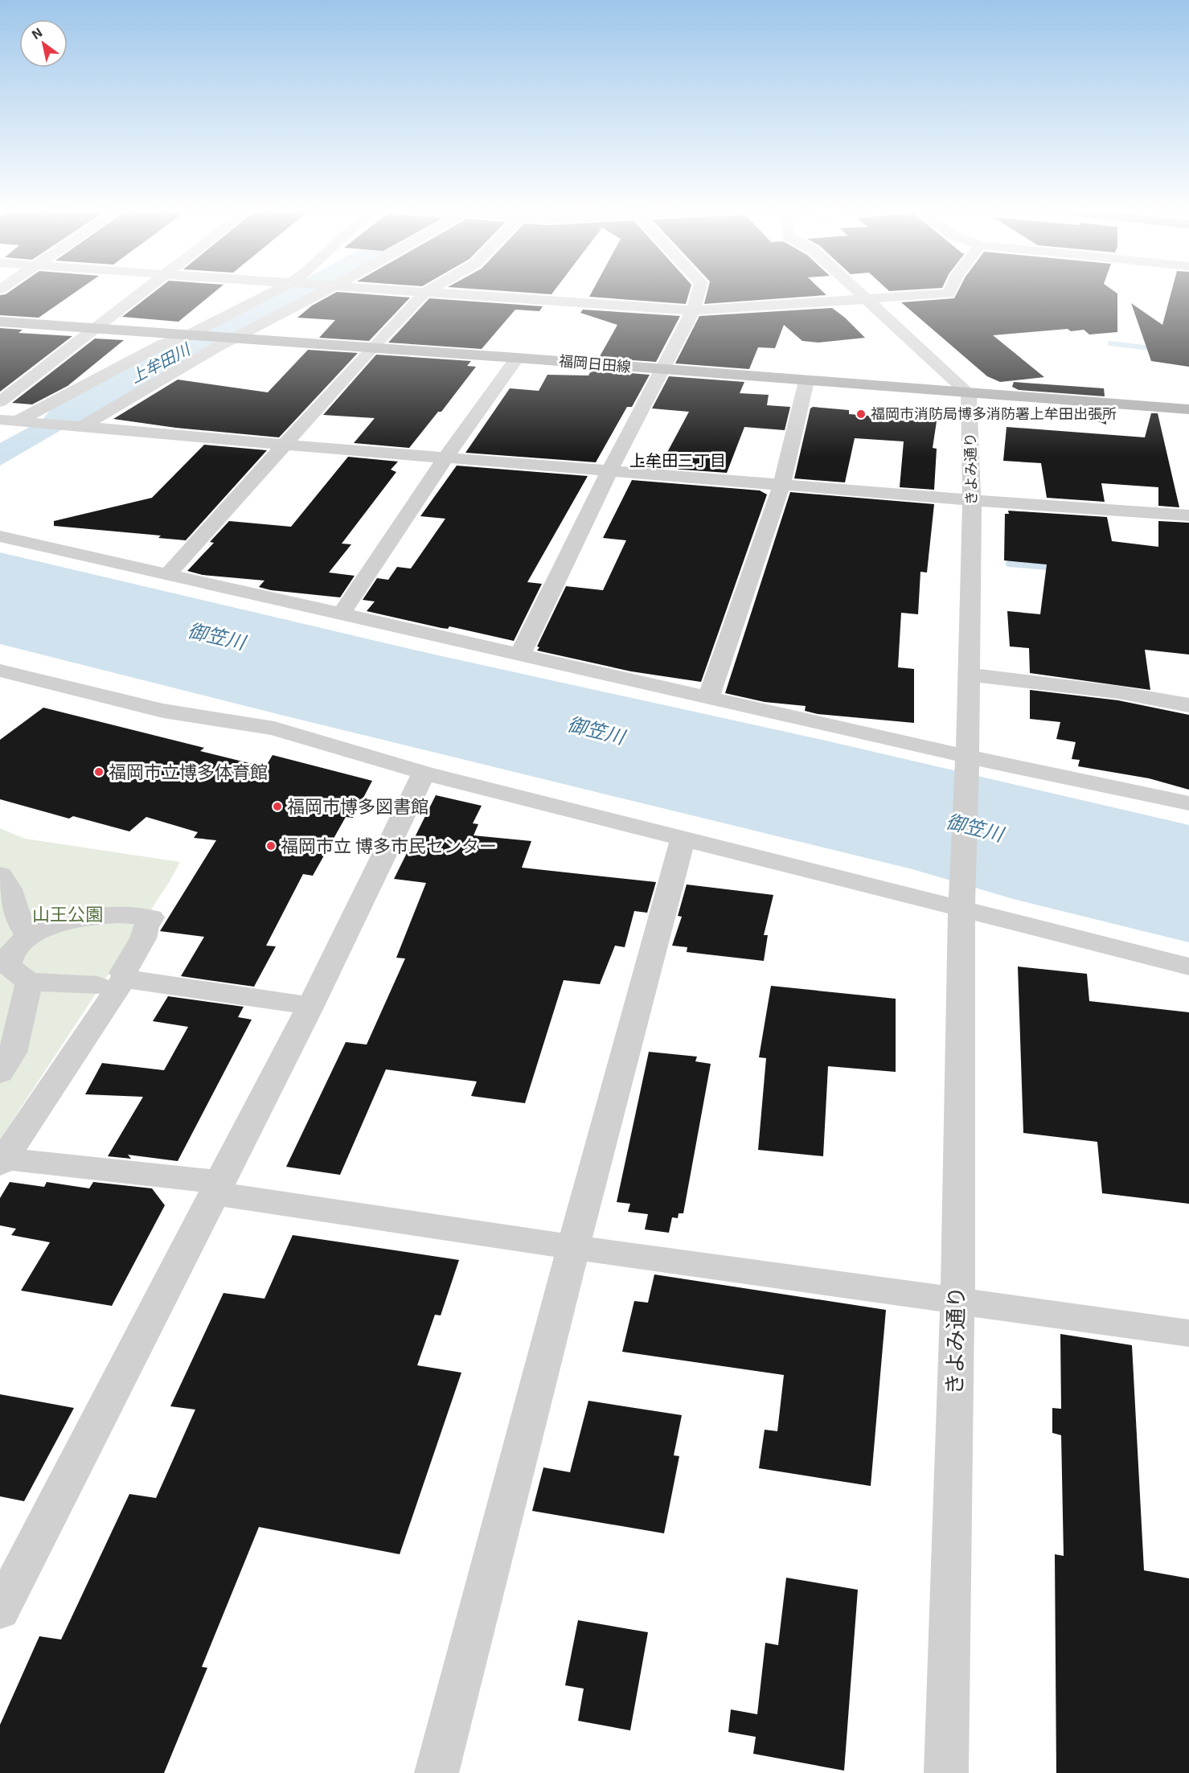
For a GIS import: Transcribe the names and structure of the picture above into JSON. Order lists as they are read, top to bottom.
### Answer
{
  "streets": {
    "main road": ["福岡日田線"],
    "street": ["きよみ通り"]
  },
  "crossings": [
    ["福岡日田線", "きよみ通り"]
  ],
  "districts": ["上牟田三丁目"],
  "water": ["上牟田川", "御笠川"],
  "parks": ["山王公園"],
  "places": [
    "福岡市消防局博多消防署上牟田出張所",
    "福岡市立博多体育館",
    "福岡市博多図書館",
    "福岡市立 博多市民センター"
  ],
  "north": "top left"
}
